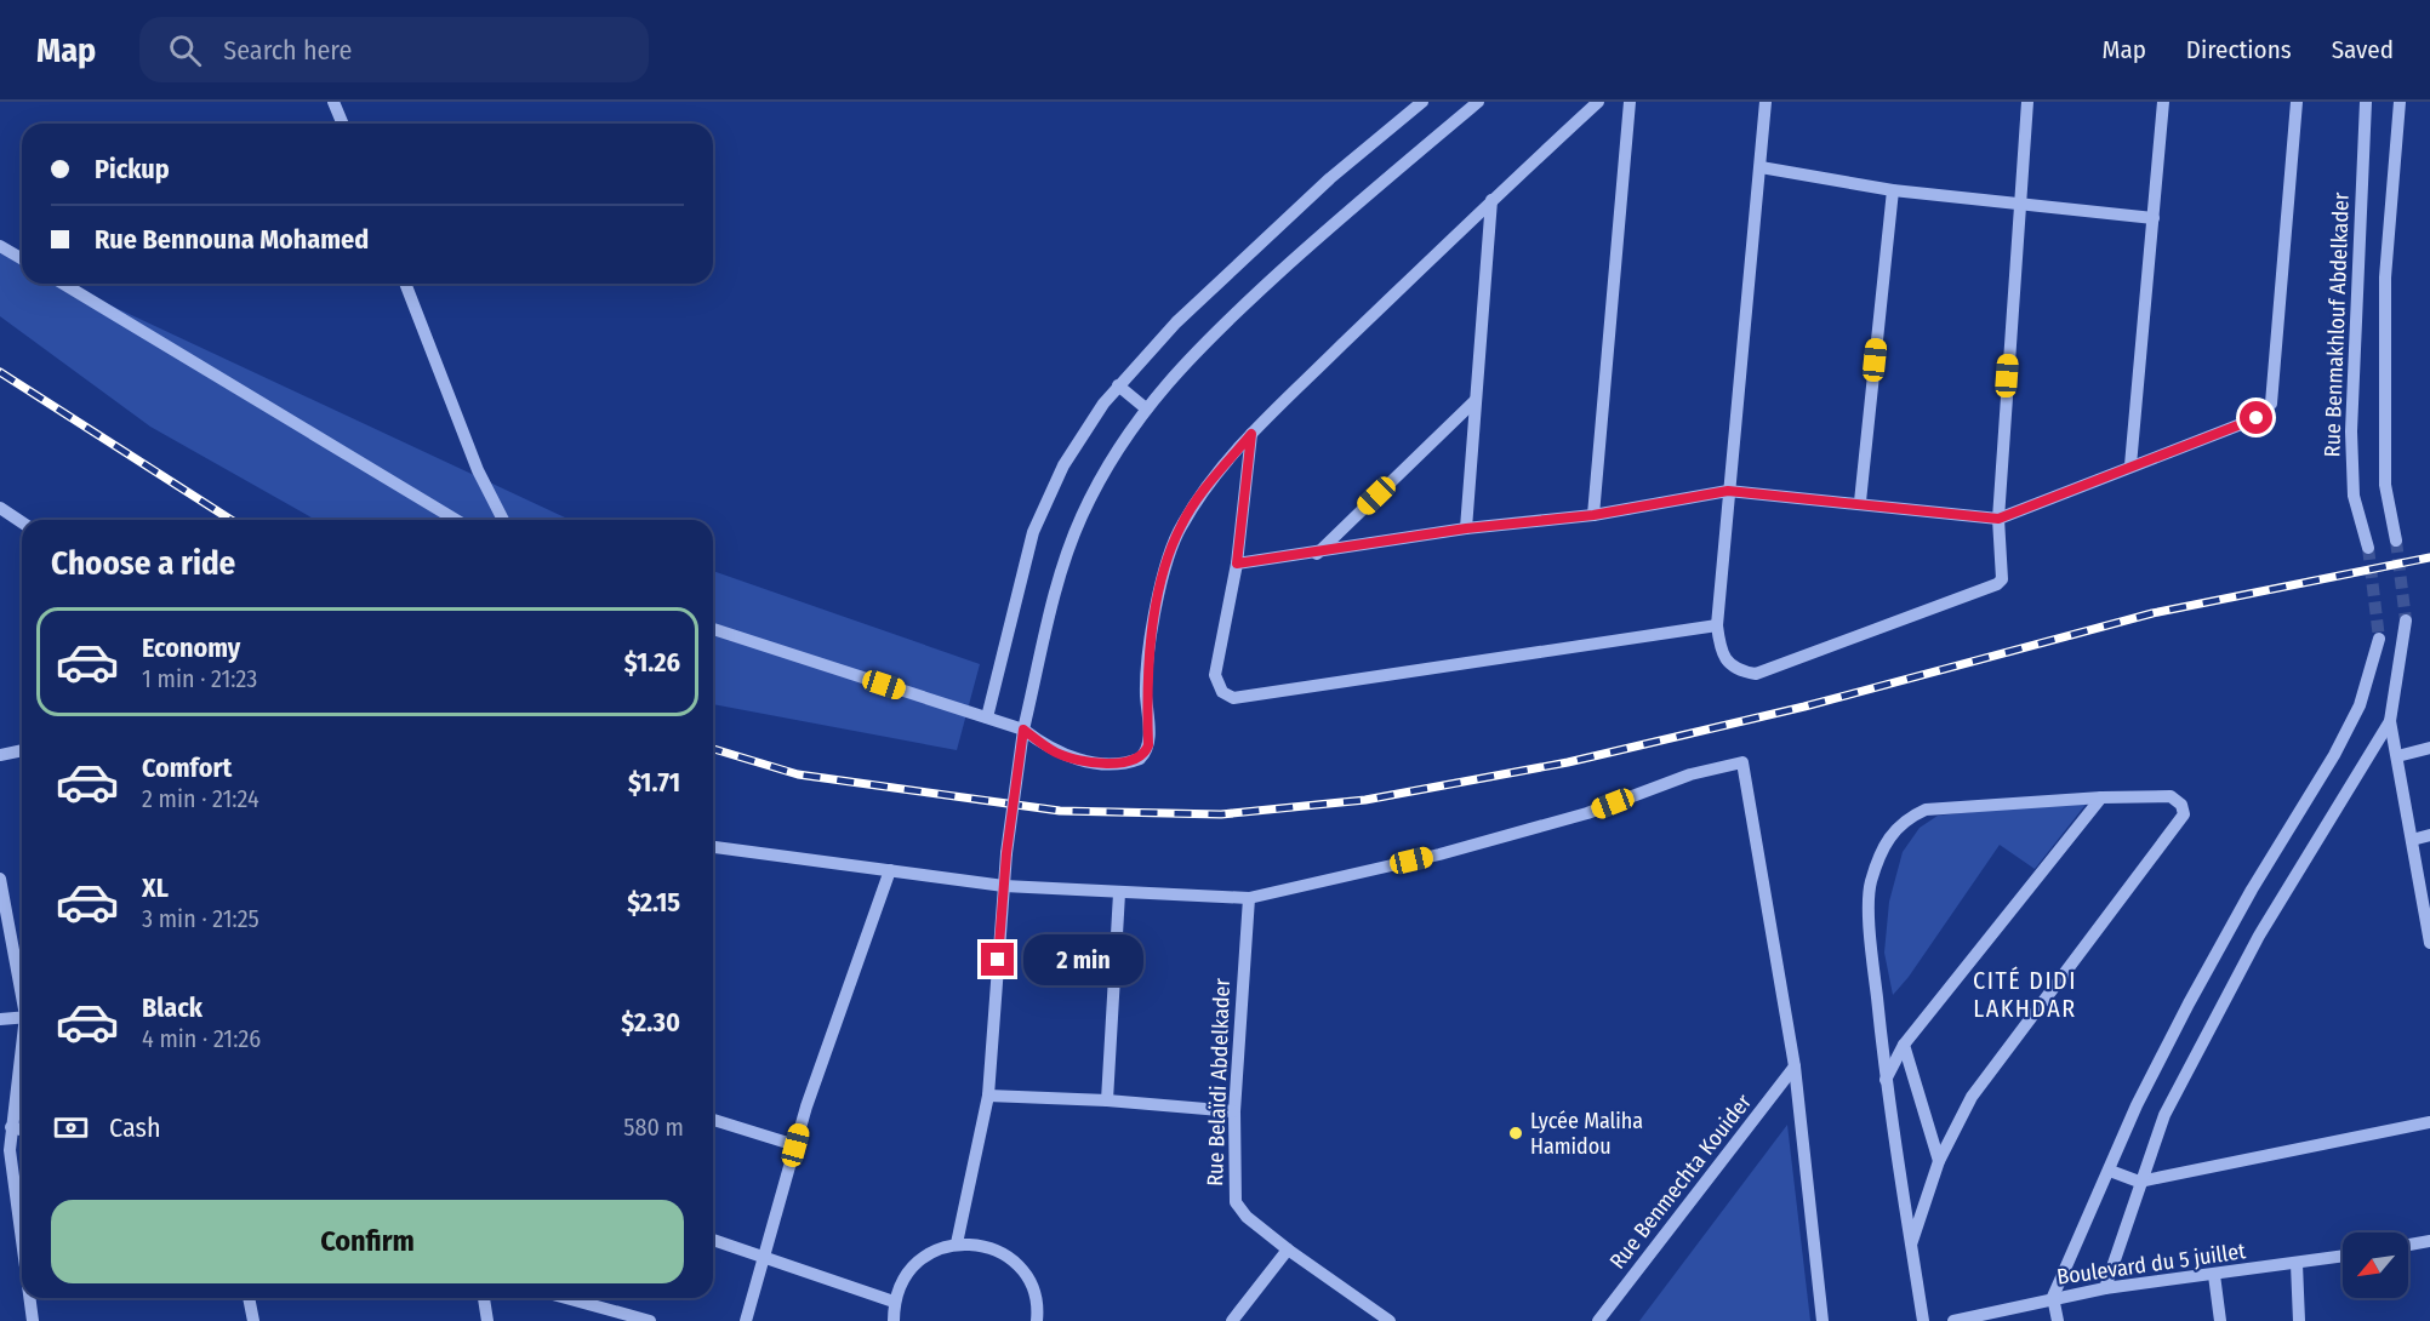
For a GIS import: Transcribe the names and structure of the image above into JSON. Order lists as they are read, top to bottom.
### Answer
{
  "streets": {
    "street": [
      "Rue Benmakhlouf Abdelkader",
      "Rue Belaïdi Abdelkader",
      "Rue Benmechta Kouider",
      "Boulevard du 5 juillet"
    ]
  },
  "districts": ["CITÉ DIDI LAKHDAR"],
  "places": ["Lycée Maliha Hamidou"],
  "north": "bottom left",
  "page": {
    "header": "Map",
    "search": "Search here",
    "nav": ["Map", "Directions", "Saved"],
    "banner": ["Pickup", "Rue Bennouna Mohamed"],
    "heading": "Choose a ride",
    "list": [
      {
        "name": "Economy",
        "note": "1 min · 21:23",
        "value": "$1.26"
      },
      {
        "name": "Comfort",
        "note": "2 min · 21:24",
        "value": "$1.71"
      },
      {
        "name": "XL",
        "note": "3 min · 21:25",
        "value": "$2.15"
      },
      {
        "name": "Black",
        "note": "4 min · 21:26",
        "value": "$2.30"
      }
    ],
    "bubble": "2 min",
    "pay": ["Cash", "580 m"],
    "buttons": "Confirm"
  }
}
